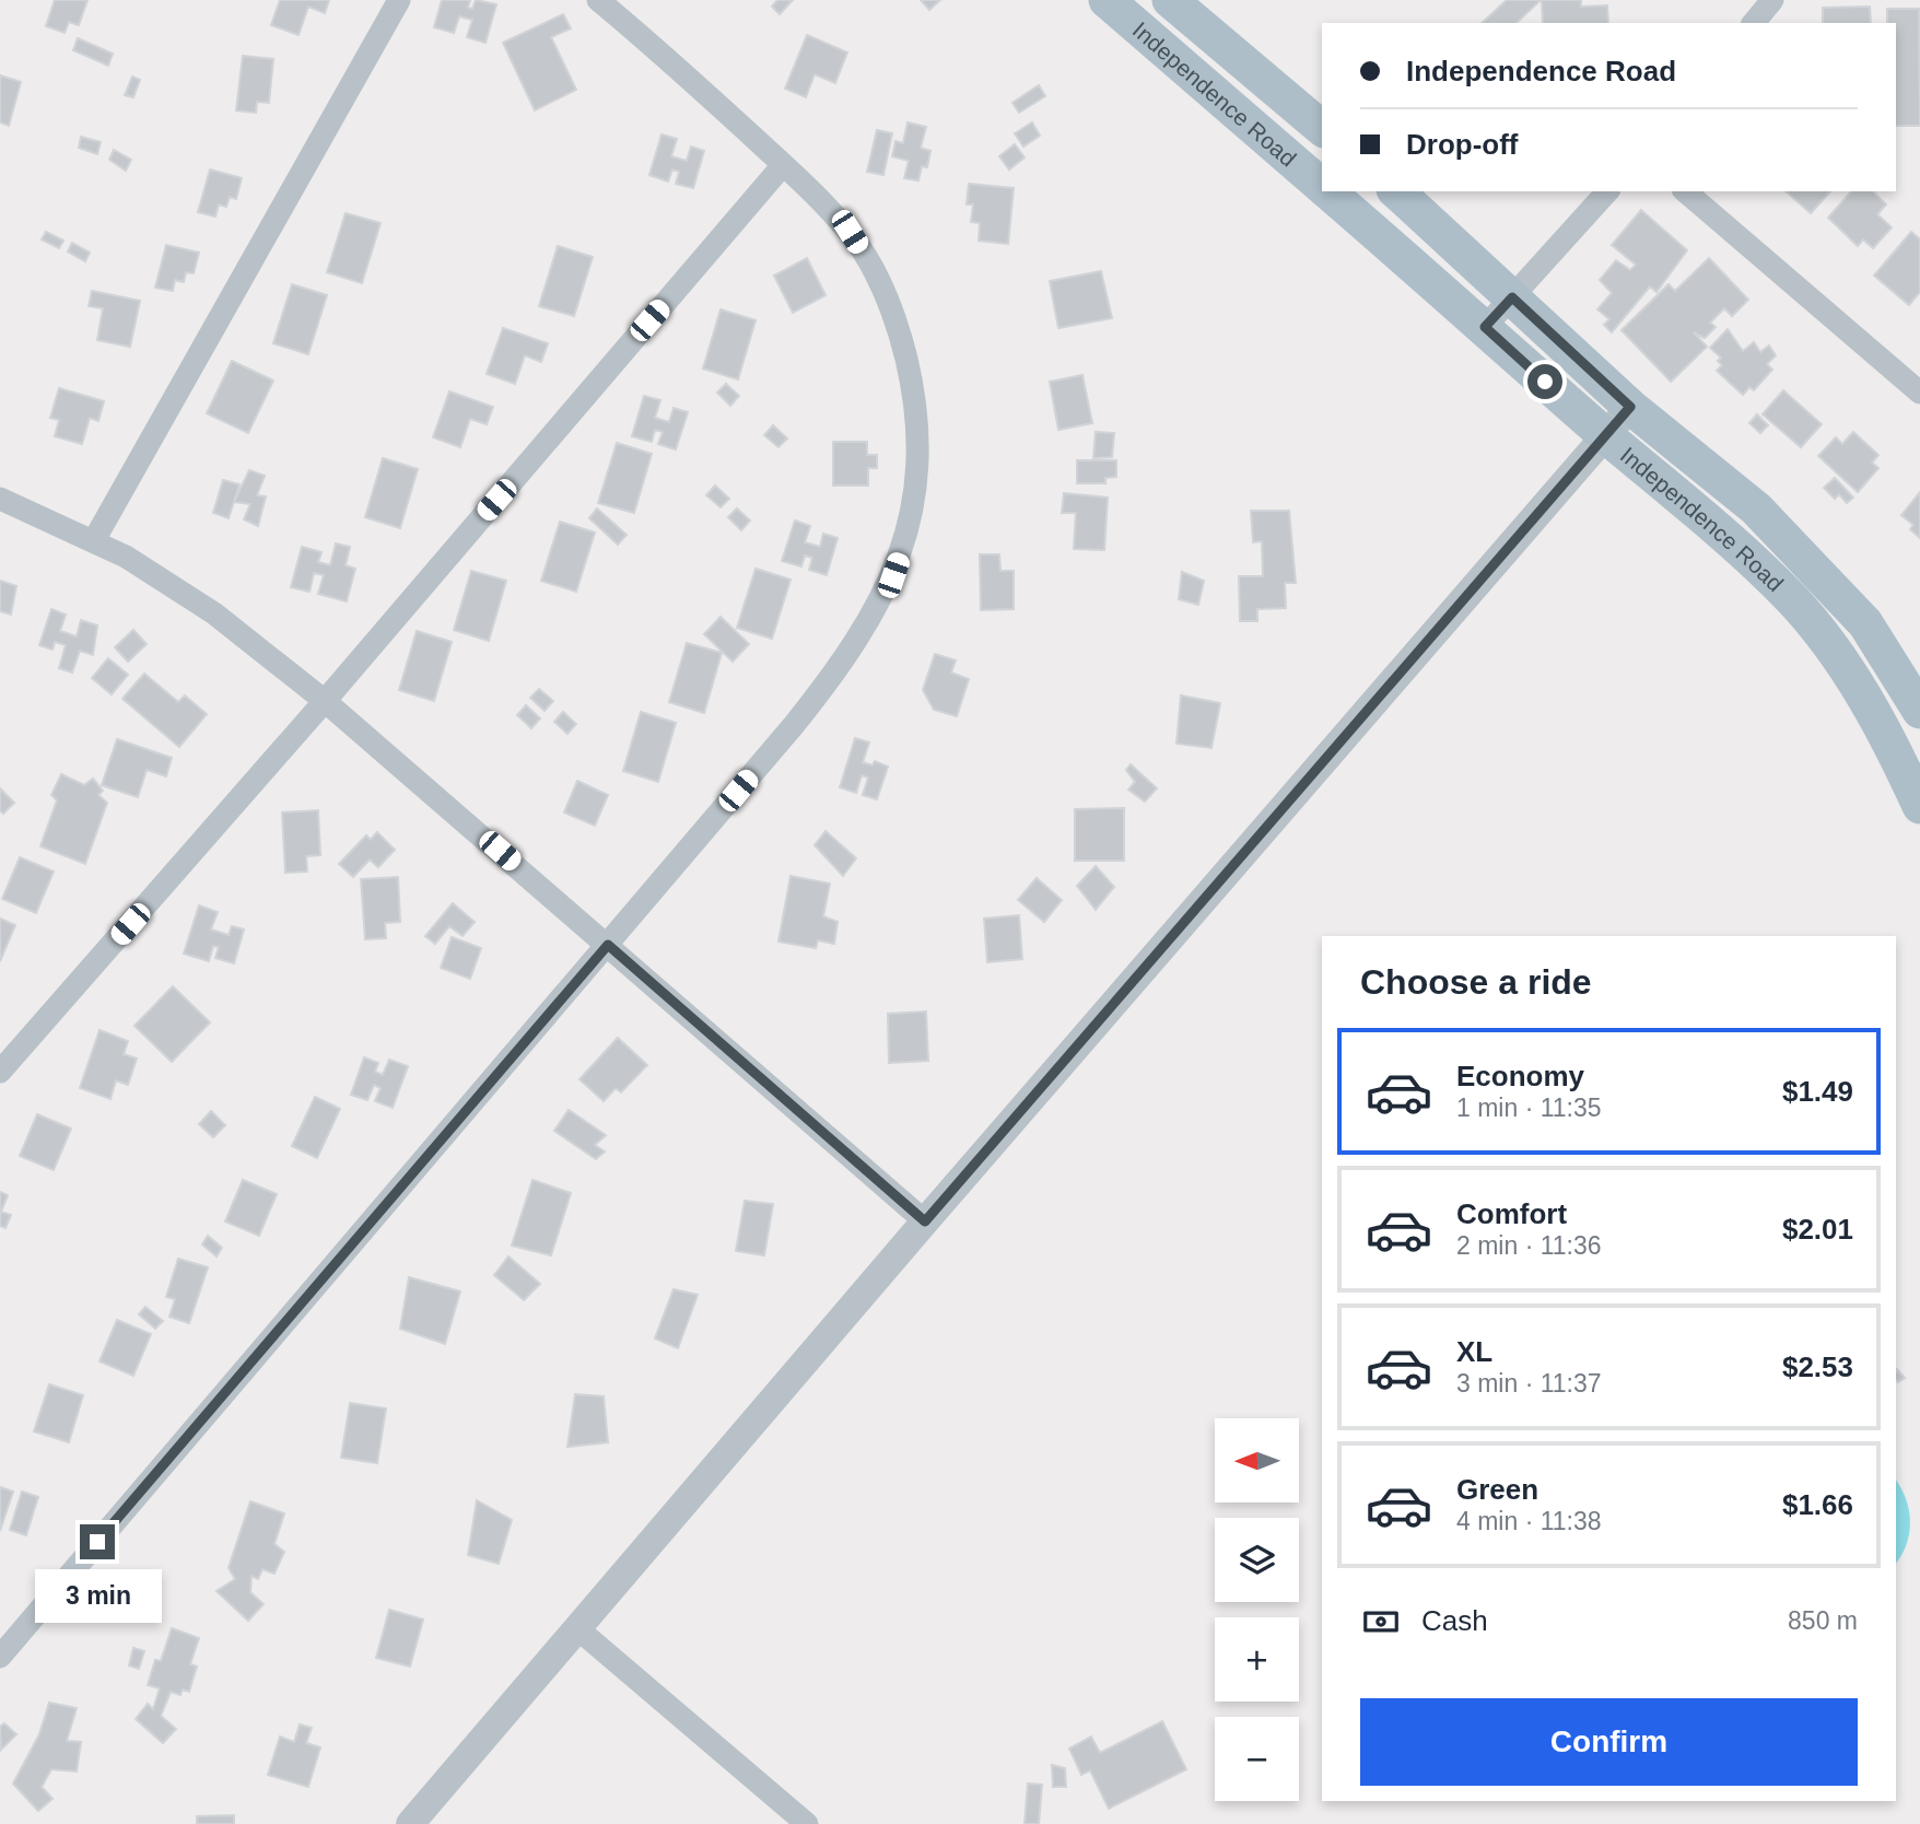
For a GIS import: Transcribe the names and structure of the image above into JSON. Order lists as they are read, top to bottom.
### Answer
{
  "streets": {
    "main road": ["Independence Road"]
  },
  "north": "left",
  "page": {
    "banner": ["Independence Road", "Drop-off"],
    "heading": "Choose a ride",
    "list": [
      {
        "name": "Economy",
        "note": "1 min · 11:35",
        "value": "$1.49"
      },
      {
        "name": "Comfort",
        "note": "2 min · 11:36",
        "value": "$2.01"
      },
      {
        "name": "XL",
        "note": "3 min · 11:37",
        "value": "$2.53"
      },
      {
        "name": "Green",
        "note": "4 min · 11:38",
        "value": "$1.66"
      }
    ],
    "map_buttons": ["+", "−"],
    "bubble": "3 min",
    "pay": ["Cash", "850 m"],
    "buttons": "Confirm"
  }
}
